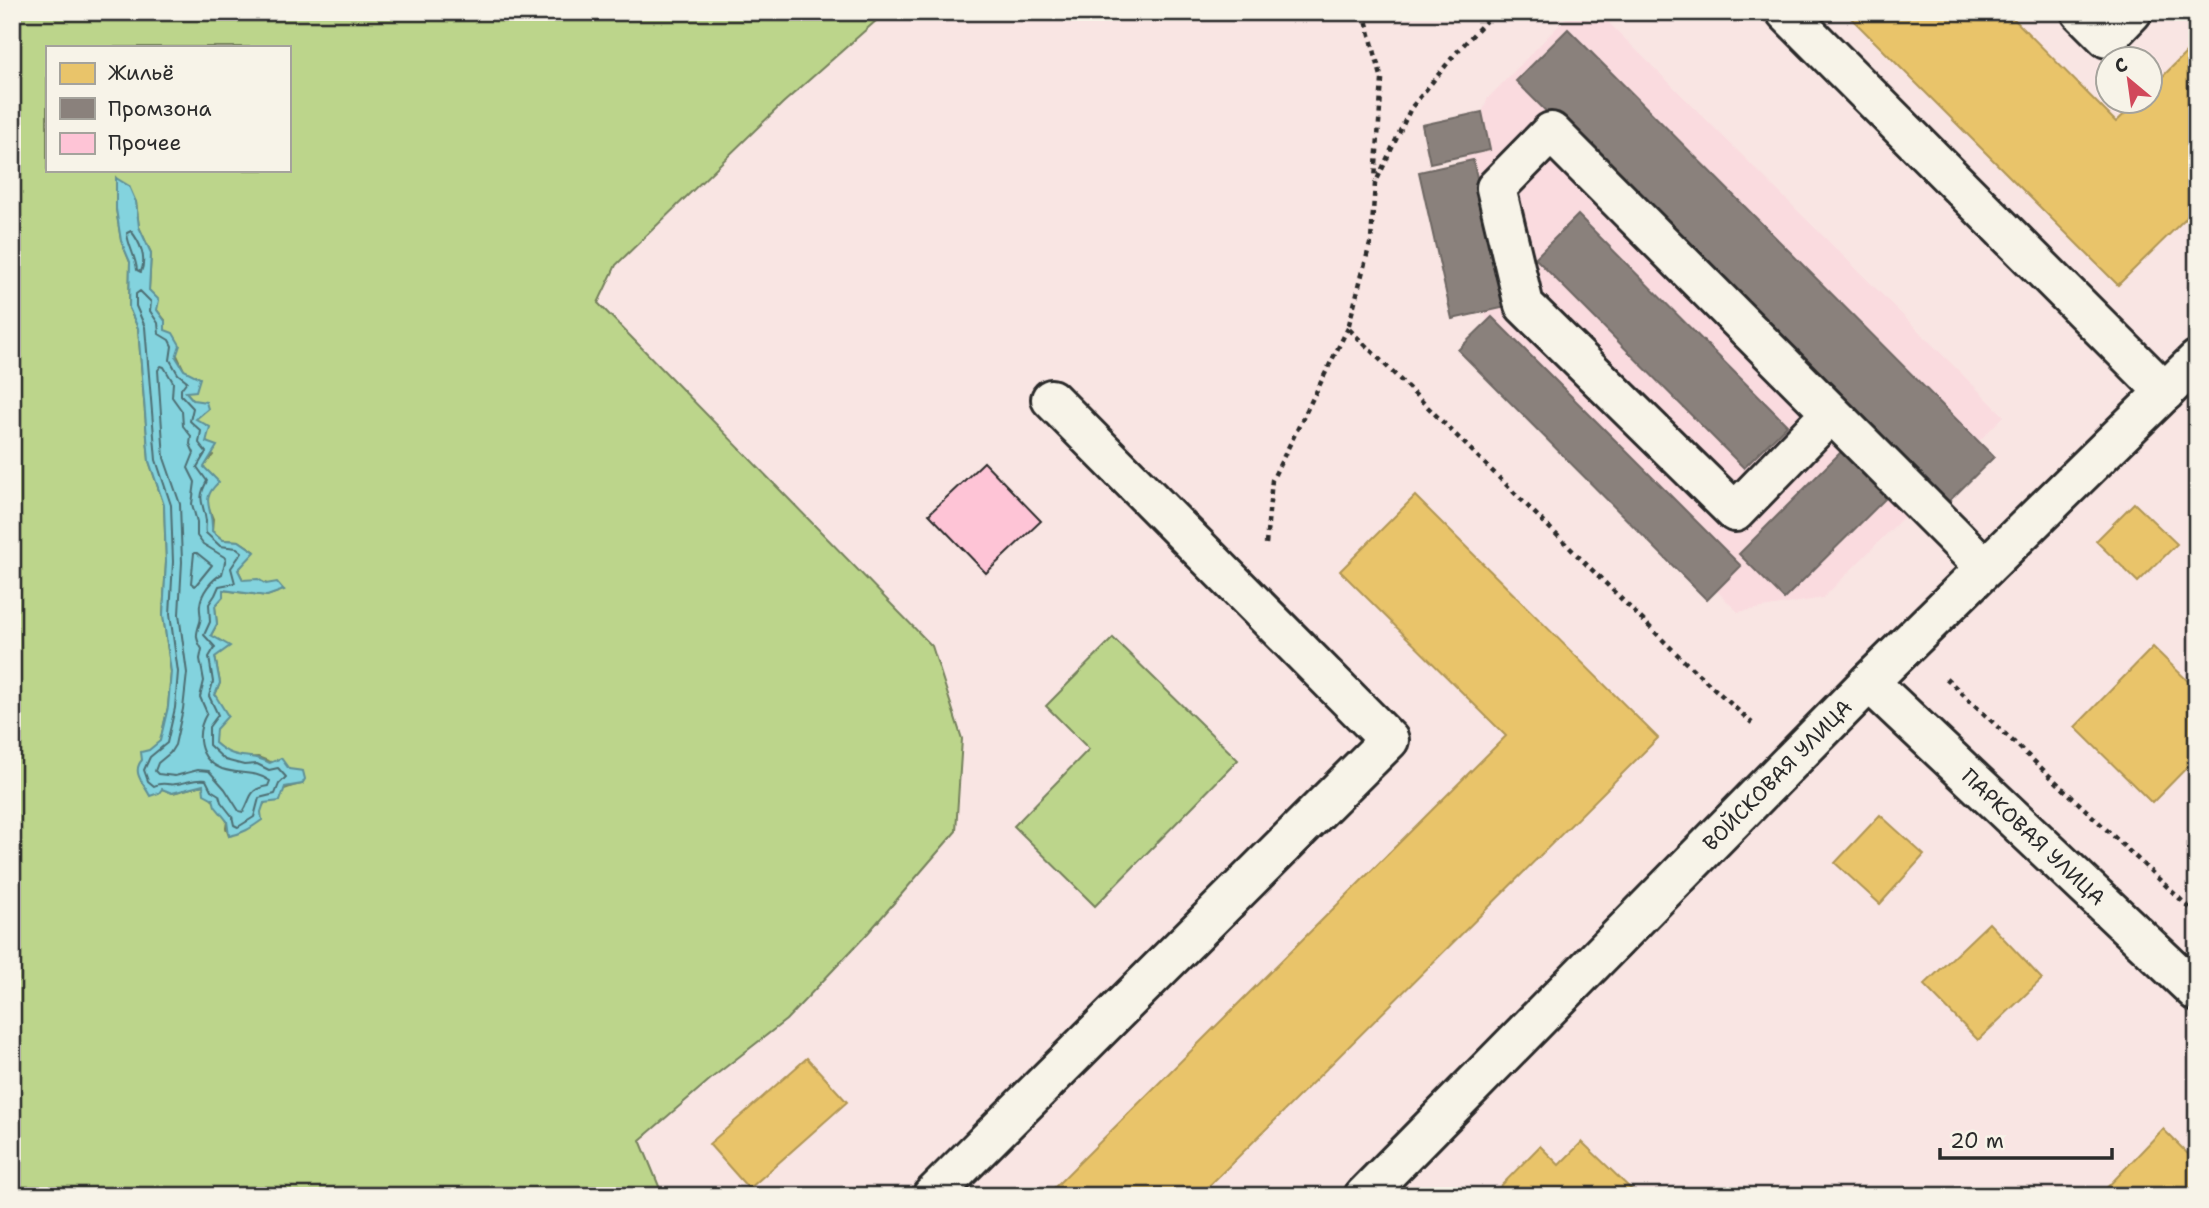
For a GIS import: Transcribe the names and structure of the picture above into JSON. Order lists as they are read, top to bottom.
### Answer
{
  "streets": {
    "street": ["ВОЙСКОВАЯ УЛИЦА", "ПАРКОВАЯ УЛИЦА"]
  },
  "crossings": [
    ["ВОЙСКОВАЯ УЛИЦА", "ПАРКОВАЯ УЛИЦА"]
  ],
  "legend": ["Жильё", "Промзона", "Прочее"],
  "scale_bar": "20 m",
  "north": "top left"
}
